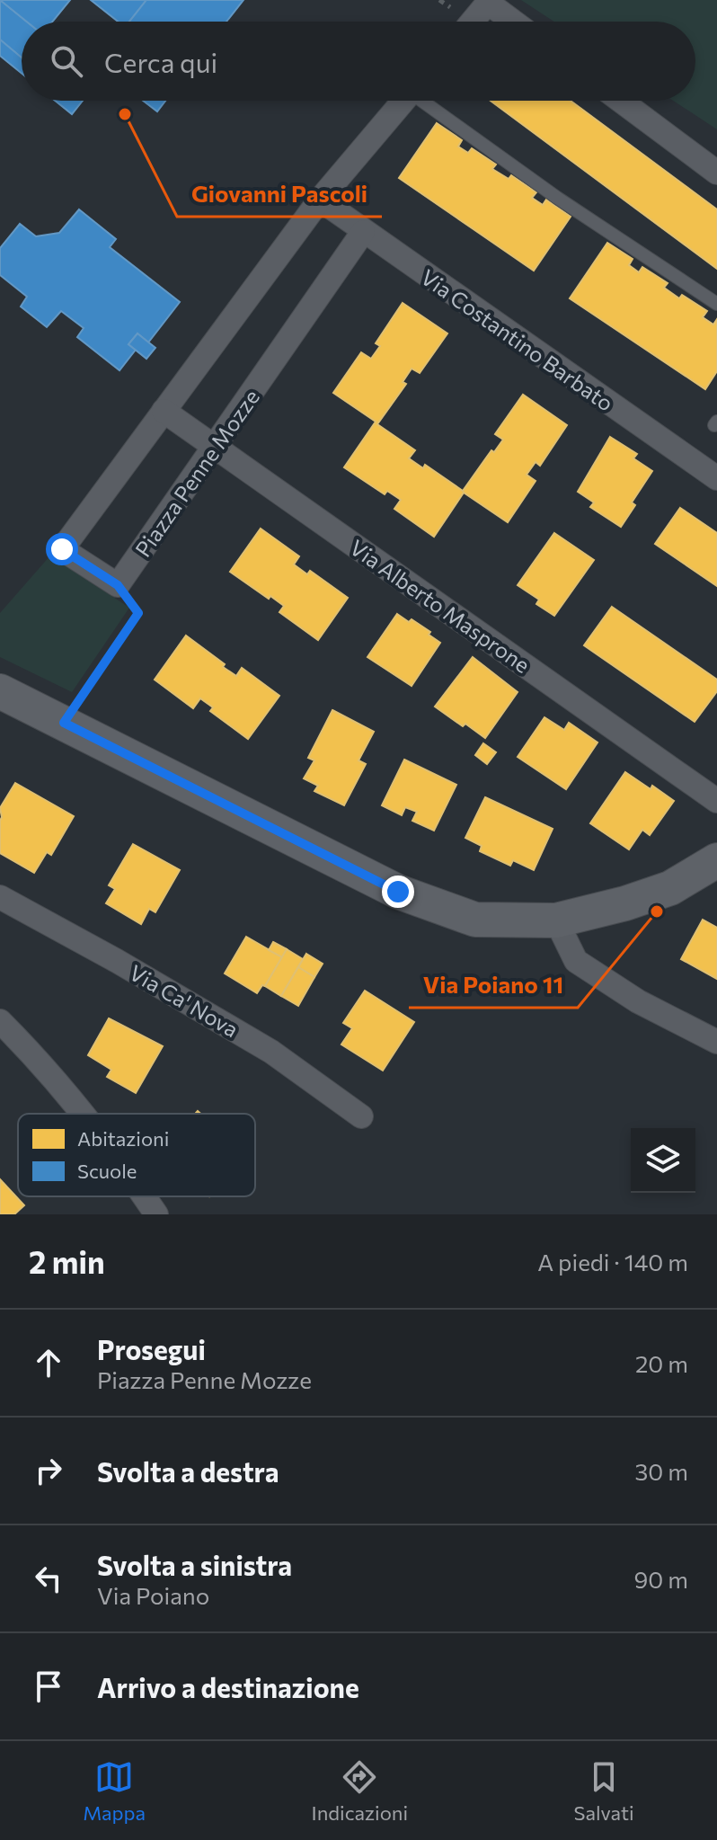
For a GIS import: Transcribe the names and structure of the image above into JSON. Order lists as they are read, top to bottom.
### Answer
{
  "streets": {
    "street": [
      "Via Costantino Barbato",
      "Piazza Penne Mozze",
      "Via Alberto Masprone",
      "Via Ca' Nova"
    ]
  },
  "crossings": [
    ["Via Costantino Barbato", "Piazza Penne Mozze"],
    ["Piazza Penne Mozze", "Via Alberto Masprone"]
  ],
  "places": ["Giovanni Pascoli", "Via Poiano 11"],
  "legend": ["Abitazioni", "Scuole"],
  "page": {
    "search": "Cerca qui",
    "heading": ["2 min", "A piedi · 140 m"],
    "list": [
      ["Prosegui", "Piazza Penne Mozze", "20 m"],
      ["Svolta a destra", "30 m"],
      ["Svolta a sinistra", "Via Poiano", "90 m"],
      "Arrivo a destinazione"
    ],
    "nav": ["Mappa", "Indicazioni", "Salvati"]
  }
}
